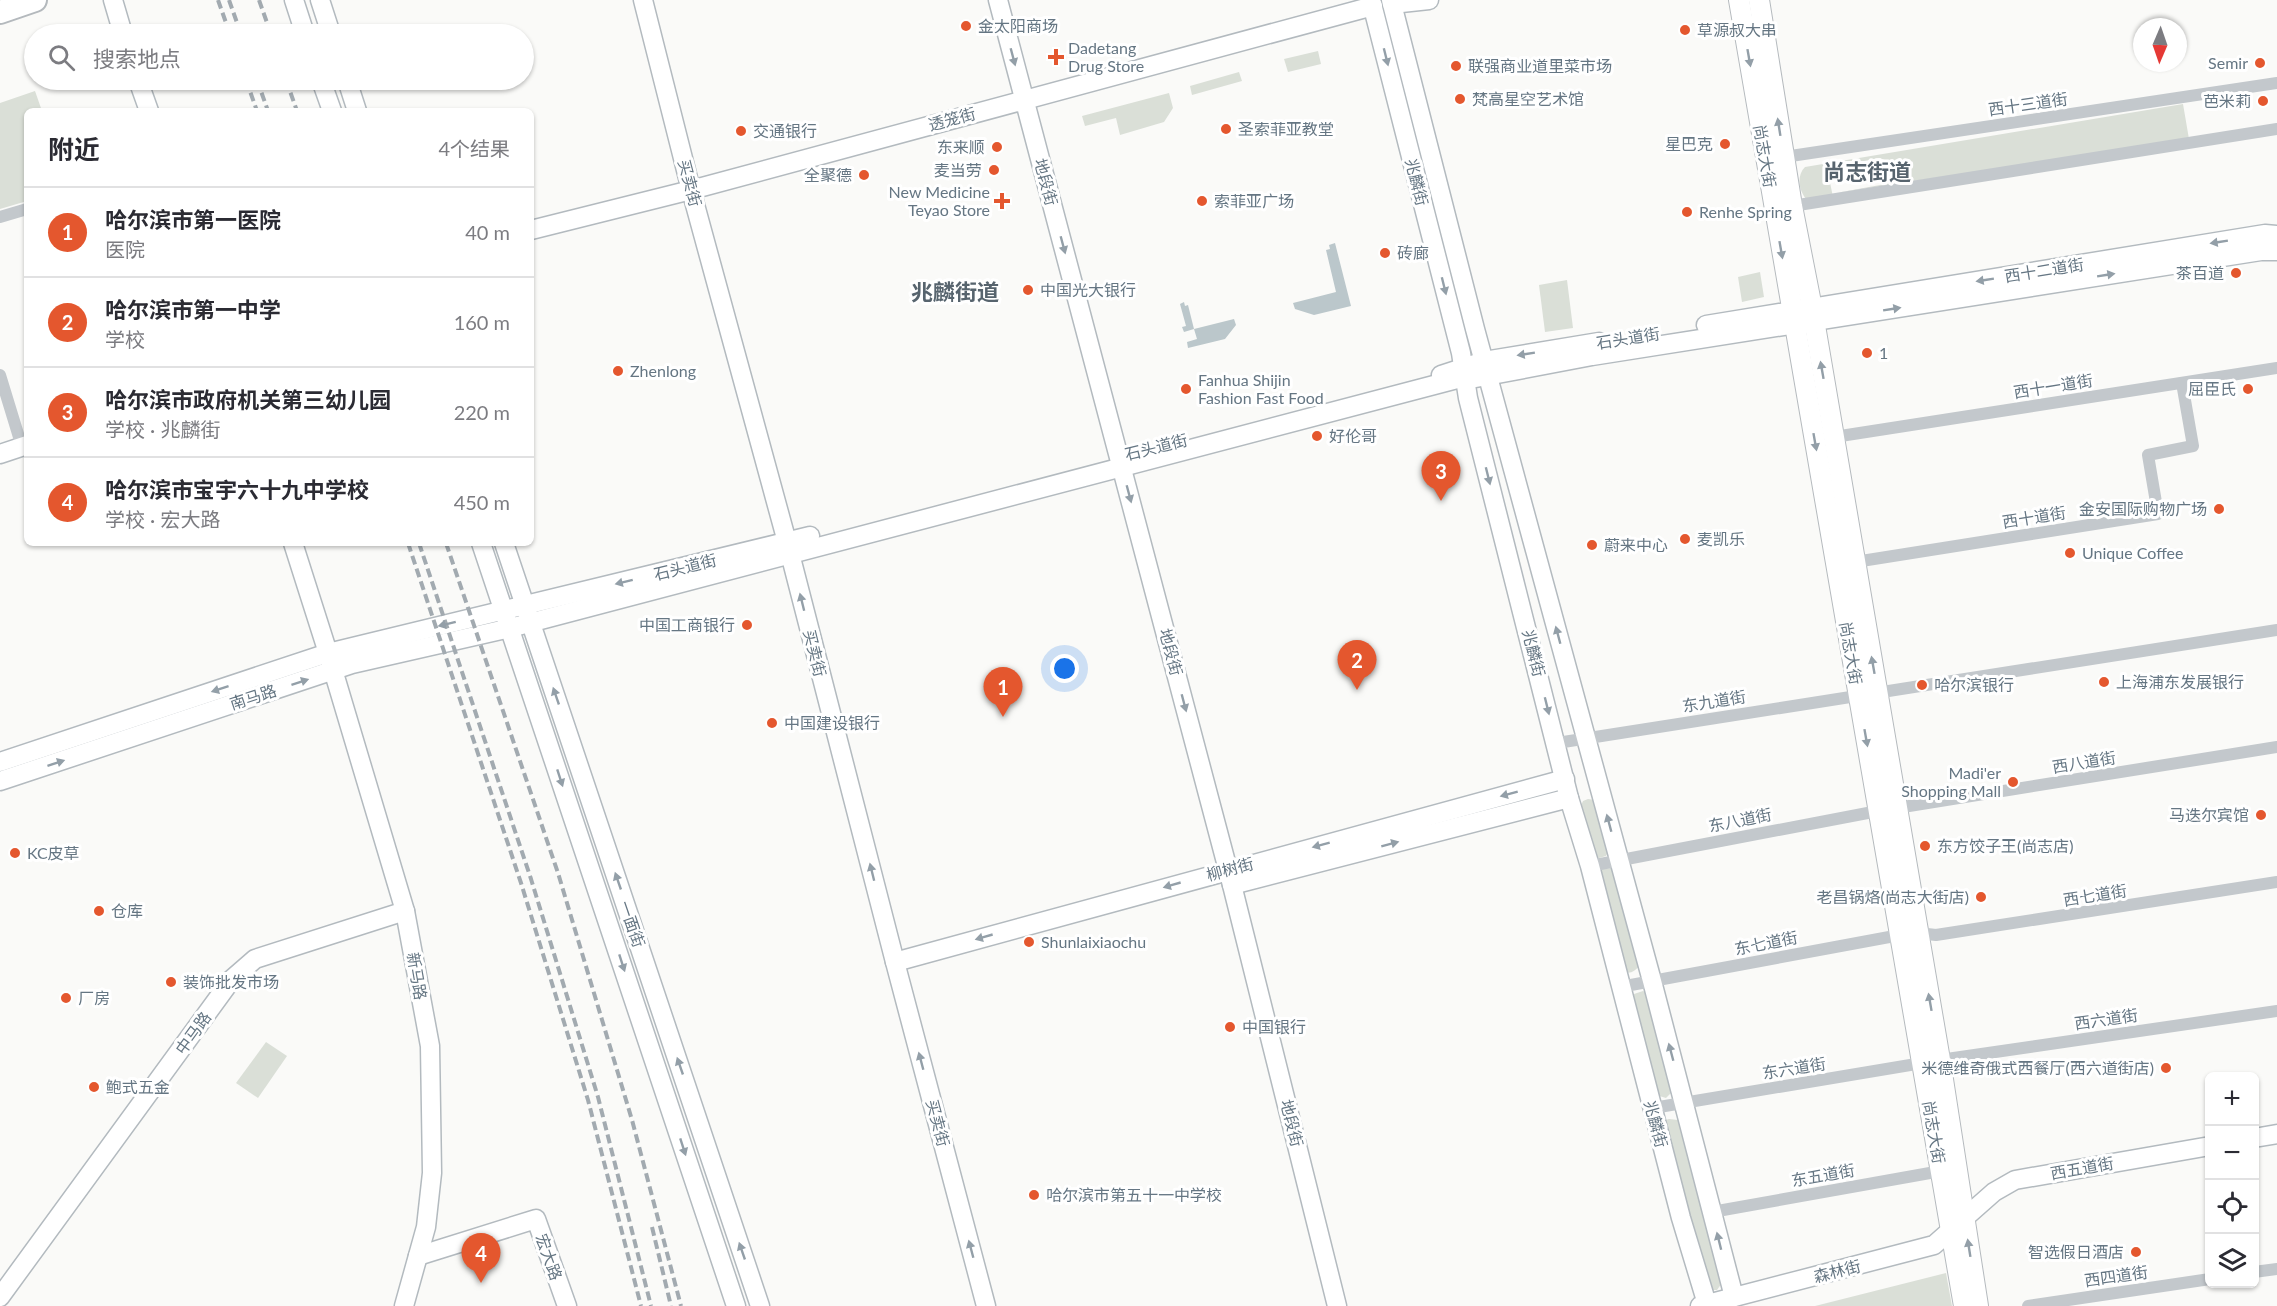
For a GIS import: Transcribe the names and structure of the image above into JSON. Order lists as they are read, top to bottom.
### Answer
{
  "streets": {
    "main road": [
      "透笼街",
      "尚志大街",
      "地段街",
      "兆麟街",
      "买卖街",
      "西十二道街",
      "石头道街",
      "南马路",
      "柳树街",
      "一面街",
      "新马路",
      "中马路",
      "西五道街",
      "宏大路",
      "森林街"
    ],
    "street": [
      "西十三道街",
      "西十一道街",
      "西十道街",
      "东九道街",
      "西八道街",
      "东八道街",
      "西七道街",
      "东七道街",
      "西六道街",
      "东六道街",
      "东五道街",
      "西四道街"
    ]
  },
  "crossings": [
    ["西十三道街", "尚志大街"],
    ["透笼街", "地段街"],
    ["透笼街", "兆麟街"],
    ["透笼街", "买卖街"],
    ["尚志大街", "西十二道街"],
    ["尚志大街", "石头道街"],
    ["尚志大街", "西十一道街"],
    ["尚志大街", "西十道街"],
    ["尚志大街", "东九道街"],
    ["尚志大街", "西八道街"],
    ["尚志大街", "东八道街"],
    ["尚志大街", "西七道街"],
    ["尚志大街", "东七道街"],
    ["尚志大街", "西六道街"],
    ["尚志大街", "东六道街"],
    ["尚志大街", "西五道街"],
    ["尚志大街", "东五道街"],
    ["尚志大街", "森林街"],
    ["地段街", "石头道街"],
    ["地段街", "柳树街"],
    ["兆麟街", "石头道街"],
    ["兆麟街", "东九道街"],
    ["兆麟街", "东八道街"],
    ["兆麟街", "柳树街"],
    ["兆麟街", "东七道街"],
    ["兆麟街", "东六道街"],
    ["兆麟街", "东五道街"],
    ["兆麟街", "森林街"],
    ["买卖街", "石头道街"],
    ["买卖街", "柳树街"],
    ["西十二道街", "石头道街"],
    ["石头道街", "南马路"],
    ["石头道街", "一面街"],
    ["西十一道街", "西十道街"],
    ["南马路", "一面街"],
    ["南马路", "新马路"],
    ["西八道街", "东八道街"],
    ["西七道街", "东七道街"],
    ["新马路", "中马路"],
    ["新马路", "宏大路"],
    ["西六道街", "东六道街"],
    ["西五道街", "森林街"]
  ],
  "one_way": ["地段街", "买卖街"],
  "districts": ["尚志街道", "兆麟街道"],
  "places": {
    "other": [
      "金太阳商场",
      "草源叔大串",
      "Semir",
      "联强商业道里菜市场",
      "梵高星空艺术馆",
      "芭米莉",
      "圣索菲亚教堂",
      "交通银行",
      "星巴克",
      "东来顺",
      "麦当劳",
      "全聚德",
      "索菲亚广场",
      "Renhe Spring",
      "砖廊",
      "茶百道",
      "中国光大银行",
      "1",
      "Zhenlong",
      "Fanhua Shijin Fashion Fast Food",
      "屈臣氏",
      "好伦哥",
      "金安国际购物广场",
      "麦凯乐",
      "蔚来中心",
      "Unique Coffee",
      "中国工商银行",
      "上海浦东发展银行",
      "哈尔滨银行",
      "中国建设银行",
      "Madi'er Shopping Mall",
      "马迭尔宾馆",
      "东方饺子王(尚志店)",
      "KC皮草",
      "老昌锅烙(尚志大街店)",
      "仓库",
      "Shunlaixiaochu",
      "装饰批发市场",
      "厂房",
      "中国银行",
      "米德维奇俄式西餐厅(西六道街店)",
      "鲍式五金",
      "哈尔滨市第五十一中学校",
      "智选假日酒店"
    ],
    "health": ["Dadetang Drug Store", "New Medicine Teyao Store"]
  },
  "north": "bottom",
  "page": {
    "search": "搜索地点",
    "heading": ["附近", "4个结果"],
    "list": [
      {
        "mark": "1",
        "name": "哈尔滨市第一医院",
        "note": "医院",
        "value": "40 m"
      },
      {
        "mark": "2",
        "name": "哈尔滨市第一中学",
        "note": "学校",
        "value": "160 m"
      },
      {
        "mark": "3",
        "name": "哈尔滨市政府机关第三幼儿园",
        "note": "学校 · 兆麟街",
        "value": "220 m"
      },
      {
        "mark": "4",
        "name": "哈尔滨市宝宇六十九中学校",
        "note": "学校 · 宏大路",
        "value": "450 m"
      }
    ],
    "pins": [
      "3",
      "2",
      "1",
      "4"
    ],
    "map_buttons": ["+", "−"]
  }
}
